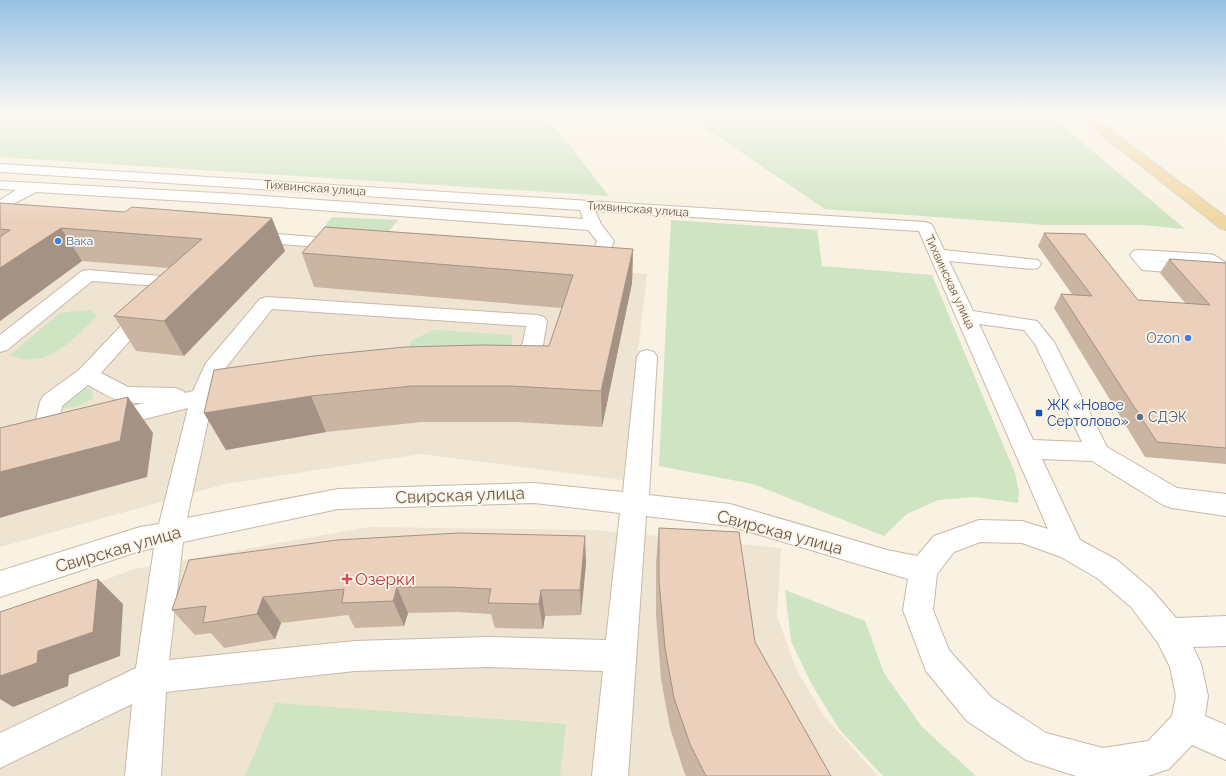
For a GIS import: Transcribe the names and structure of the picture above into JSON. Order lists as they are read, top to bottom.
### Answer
{
  "streets": {
    "street": ["Тихвинская улица", "Свирская улица"]
  },
  "places": {
    "other": ["Вака", "Ozon", "СДЭК"],
    "transit": ["ЖК «Новое Сертолово»"],
    "health": ["Озерки"]
  }
}
